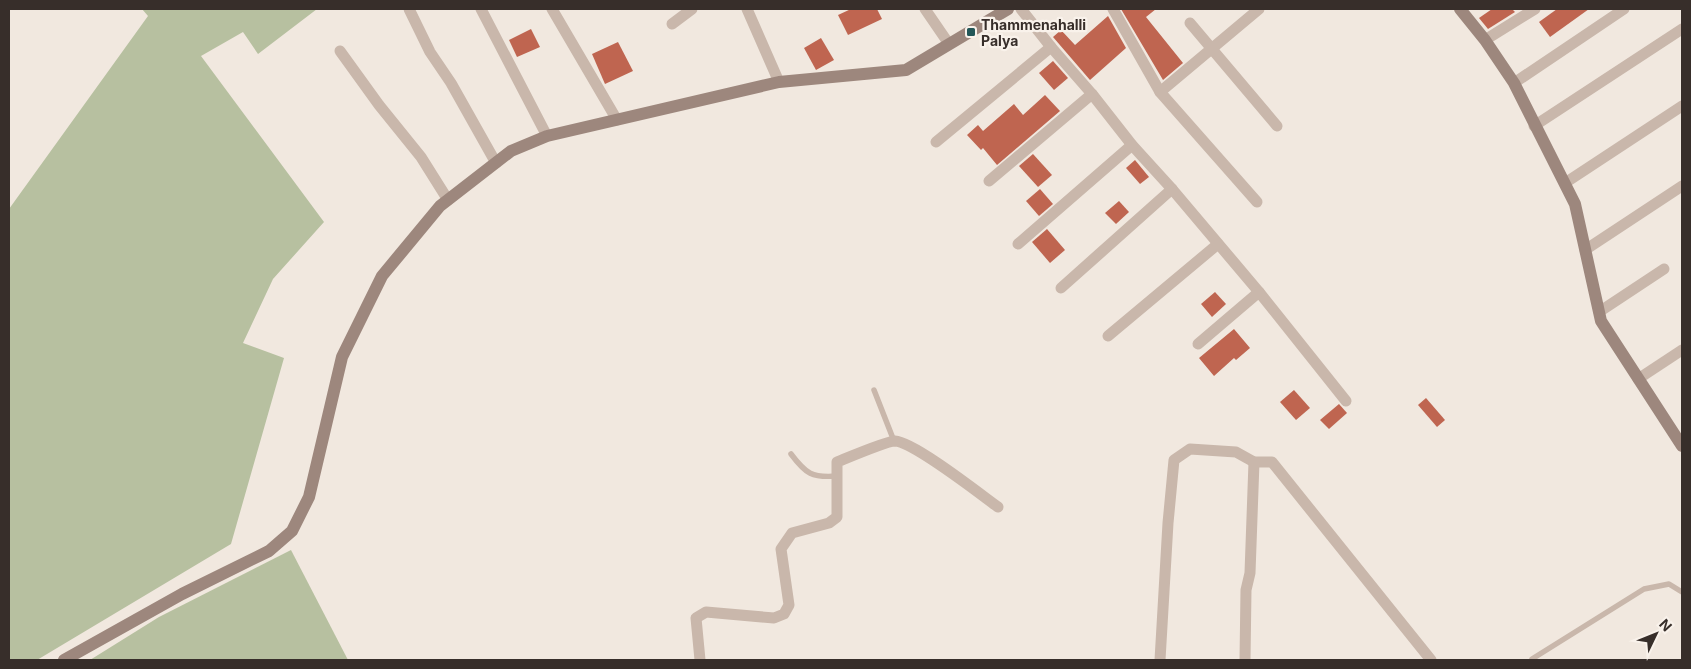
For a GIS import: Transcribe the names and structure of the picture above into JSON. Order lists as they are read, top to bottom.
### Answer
{
  "places": {
    "transit": ["Thammenahalli Palya"]
  },
  "north": "top right"
}
